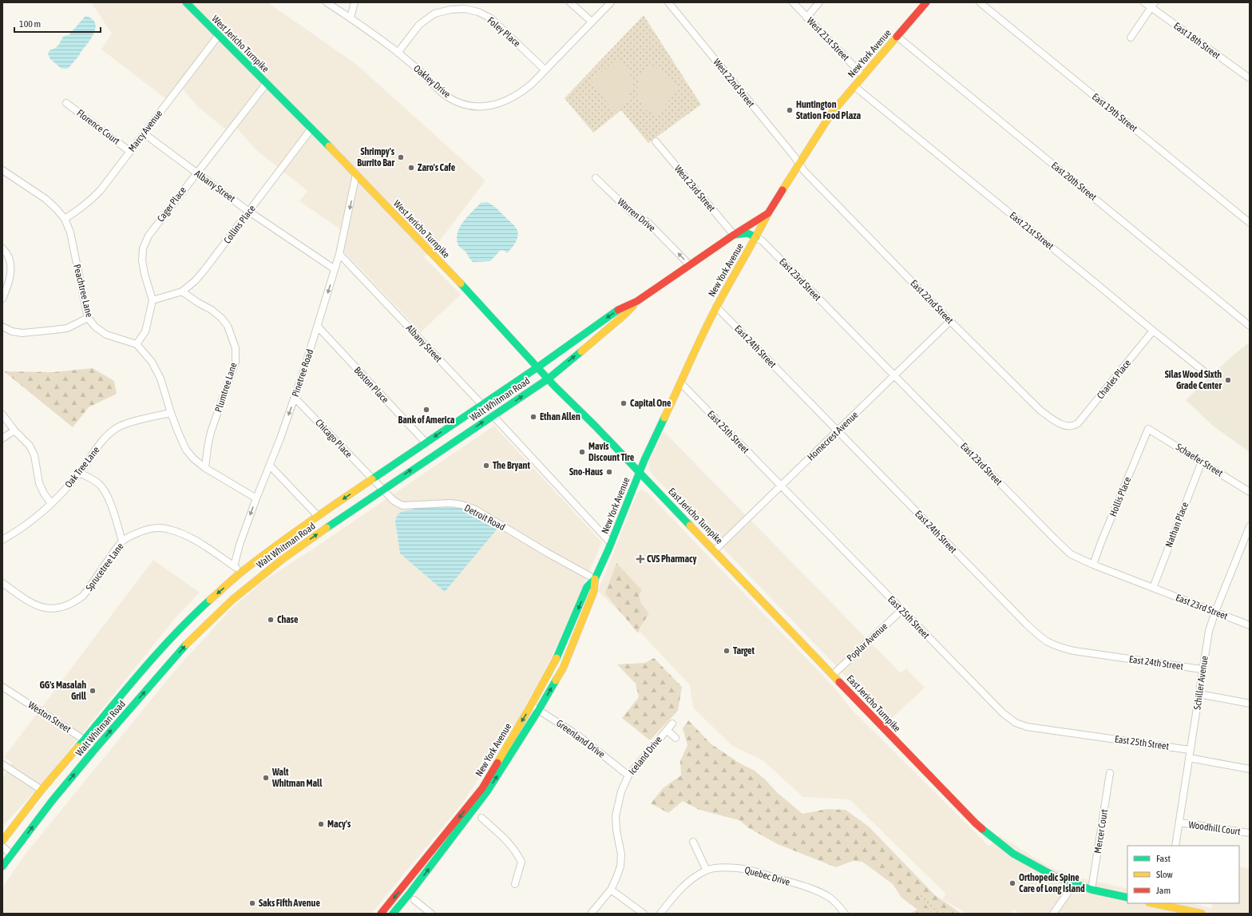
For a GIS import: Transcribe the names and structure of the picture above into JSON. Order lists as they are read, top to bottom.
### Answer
{
  "streets": {
    "main road": [
      "West Jericho Turnpike",
      "New York Avenue",
      "Walt Whitman Road",
      "East Jericho Turnpike"
    ],
    "street": [
      "Foley Place",
      "West 21st Street",
      "East 18th Street",
      "Oakley Drive",
      "West 22nd Street",
      "East 19th Street",
      "Florence Court",
      "Marcy Avenue",
      "East 20th Street",
      "Albany Street",
      "West 23rd Street",
      "Cager Place",
      "Warren Drive",
      "Collins Place",
      "East 21st Street",
      "East 23rd Street",
      "Peachtree Lane",
      "East 22nd Street",
      "East 24th Street",
      "Pinetree Road",
      "Charles Place",
      "Boston Place",
      "Plumtree Lane",
      "East 25th Street",
      "Homecrest Avenue",
      "Chicago Place",
      "Schaefer Street",
      "Oak Tree Lane",
      "Hollis Place",
      "Detroit Road",
      "Nathan Place",
      "Sprucetree Lane",
      "Poplar Avenue",
      "Schiller Avenue",
      "Weston Street",
      "Greenland Drive",
      "Iceland Drive",
      "Woodhill Court",
      "Mercer Court",
      "Quebec Drive"
    ]
  },
  "crossings": [
    ["Foley Place", "Oakley Drive"],
    ["West 21st Street", "New York Avenue"],
    ["West Jericho Turnpike", "New York Avenue"],
    ["West Jericho Turnpike", "Marcy Avenue"],
    ["West Jericho Turnpike", "Cager Place"],
    ["West Jericho Turnpike", "Collins Place"],
    ["West Jericho Turnpike", "Pinetree Road"],
    ["West Jericho Turnpike", "Walt Whitman Road"],
    ["West Jericho Turnpike", "East Jericho Turnpike"],
    ["New York Avenue", "West 22nd Street"],
    ["New York Avenue", "East 20th Street"],
    ["New York Avenue", "East 21st Street"],
    ["New York Avenue", "East 23rd Street"],
    ["New York Avenue", "East 22nd Street"],
    ["New York Avenue", "East 24th Street"],
    ["New York Avenue", "Walt Whitman Road"],
    ["New York Avenue", "East 25th Street"],
    ["New York Avenue", "East Jericho Turnpike"],
    ["New York Avenue", "Detroit Road"],
    ["New York Avenue", "Greenland Drive"],
    ["West 22nd Street", "East 22nd Street"],
    ["Florence Court", "Marcy Avenue"],
    ["Marcy Avenue", "Albany Street"],
    ["Marcy Avenue", "Peachtree Lane"],
    ["Albany Street", "Cager Place"],
    ["Albany Street", "Collins Place"],
    ["Albany Street", "Pinetree Road"],
    ["Albany Street", "Walt Whitman Road"],
    ["West 23rd Street", "Walt Whitman Road"],
    ["Cager Place", "Collins Place"],
    ["Cager Place", "Peachtree Lane"],
    ["Warren Drive", "Walt Whitman Road"],
    ["Collins Place", "Plumtree Lane"],
    ["East 21st Street", "Charles Place"],
    ["East 23rd Street", "Homecrest Avenue"],
    ["East 23rd Street", "Hollis Place"],
    ["East 23rd Street", "Nathan Place"],
    ["East 23rd Street", "Schiller Avenue"],
    ["East 22nd Street", "Charles Place"],
    ["East 22nd Street", "Homecrest Avenue"],
    ["East 24th Street", "Homecrest Avenue"],
    ["East 24th Street", "Schiller Avenue"],
    ["Pinetree Road", "Boston Place"],
    ["Pinetree Road", "Chicago Place"],
    ["Pinetree Road", "Sprucetree Lane"],
    ["Boston Place", "Walt Whitman Road"],
    ["Walt Whitman Road", "Chicago Place"],
    ["Walt Whitman Road", "Detroit Road"],
    ["Walt Whitman Road", "Sprucetree Lane"],
    ["Walt Whitman Road", "Weston Street"],
    ["East 25th Street", "Homecrest Avenue"],
    ["East 25th Street", "Poplar Avenue"],
    ["East 25th Street", "Schiller Avenue"],
    ["Homecrest Avenue", "East Jericho Turnpike"],
    ["Chicago Place", "Detroit Road"],
    ["Schaefer Street", "Hollis Place"],
    ["Schaefer Street", "Nathan Place"],
    ["East Jericho Turnpike", "Poplar Avenue"],
    ["East Jericho Turnpike", "Mercer Court"],
    ["Schiller Avenue", "Woodhill Court"],
    ["Greenland Drive", "Iceland Drive"]
  ],
  "one_way": ["Warren Drive", "Pinetree Road"],
  "places": {
    "other": [
      "Huntington Station Food Plaza",
      "Shrimpy's Burrito Bar",
      "Zaro's Cafe",
      "Silas Wood Sixth Grade Center",
      "Capital One",
      "Bank of America",
      "Ethan Allen",
      "Mavis Discount Tire",
      "The Bryant",
      "Sno-Haus",
      "Chase",
      "Target",
      "GG's Masalah Grill",
      "Walt Whitman Mall",
      "Macy's",
      "Orthopedic Spine Care of Long Island",
      "Saks Fifth Avenue"
    ],
    "health": ["CVS Pharmacy"]
  },
  "legend": ["Fast", "Slow", "Jam"],
  "scale_bar": "100 m"
}
